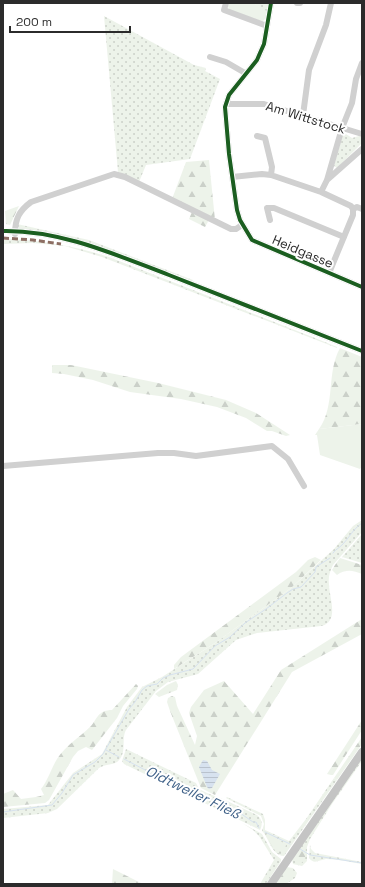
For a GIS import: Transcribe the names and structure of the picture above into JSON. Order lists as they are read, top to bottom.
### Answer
{
  "streets": {
    "street": ["Am Wittstock", "Heidgasse"]
  },
  "water": ["Oidtweiler Fließ"],
  "scale_bar": "200 m"
}
